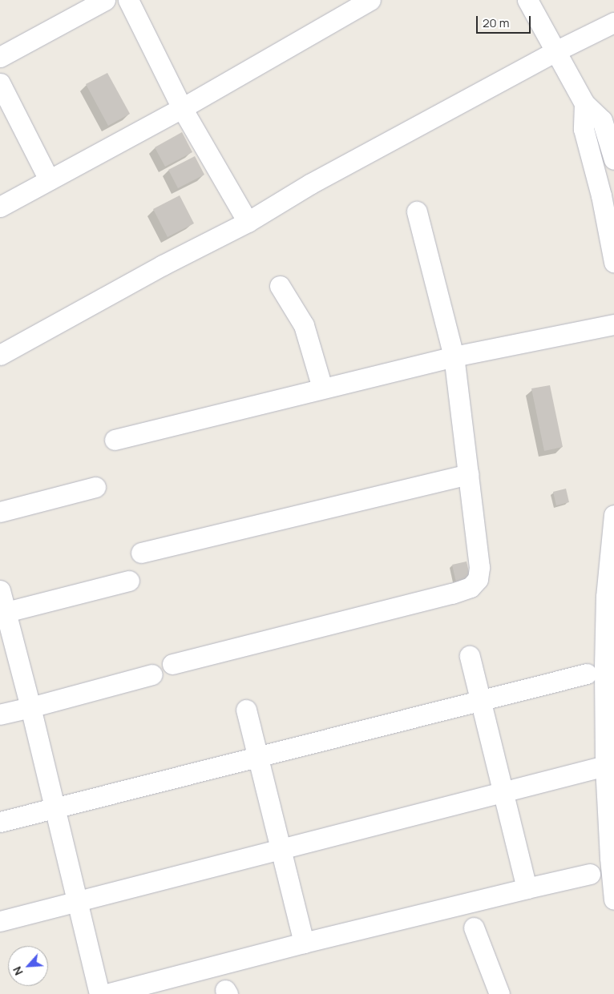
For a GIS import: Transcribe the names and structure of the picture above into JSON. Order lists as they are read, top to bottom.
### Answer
{
  "scale_bar": "20 m",
  "north": "bottom left"
}
